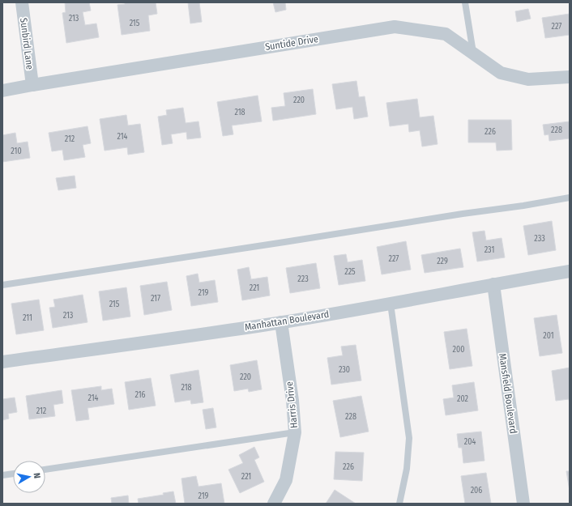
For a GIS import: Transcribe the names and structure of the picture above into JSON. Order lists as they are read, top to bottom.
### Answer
{
  "streets": {
    "street": [
      "Suntide Drive",
      "Sunbird Lane",
      "Manhattan Boulevard",
      "Mansfield Boulevard",
      "Harris Drive"
    ]
  },
  "crossings": [
    ["Suntide Drive", "Sunbird Lane"],
    ["Manhattan Boulevard", "Mansfield Boulevard"],
    ["Manhattan Boulevard", "Harris Drive"]
  ],
  "house_numbers": [
    "213",
    "215",
    "227",
    "220",
    "218",
    "228",
    "226",
    "214",
    "212",
    "210",
    "233",
    "231",
    "227",
    "229",
    "225",
    "223",
    "221",
    "219",
    "217",
    "215",
    "213",
    "211",
    "201",
    "200",
    "230",
    "220",
    "218",
    "216",
    "214",
    "202",
    "212",
    "228",
    "204",
    "226",
    "221",
    "206",
    "219"
  ],
  "north": "right"
}
